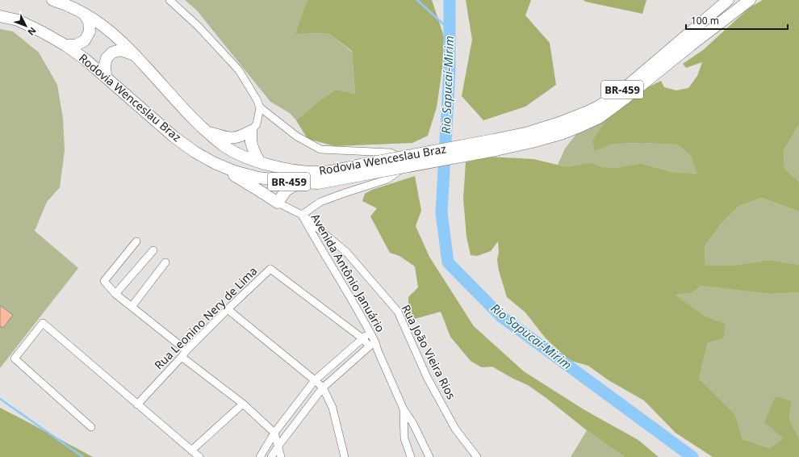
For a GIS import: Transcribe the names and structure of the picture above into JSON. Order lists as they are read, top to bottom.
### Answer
{
  "streets": {
    "highway": ["BR-459", "Rodovia Wenceslau Braz"],
    "street": ["Avenida Antônio Januário", "Rua Leonino Nery de Lima", "Rua João Vieira Rios"]
  },
  "crossings": [
    ["BR-459", "Rodovia Wenceslau Braz"],
    ["Avenida Antônio Januário", "Rua Leonino Nery de Lima"],
    ["Avenida Antônio Januário", "Rua João Vieira Rios"]
  ],
  "water": ["Rio Sapucaí-Mirim"],
  "scale_bar": "100 m",
  "north": "bottom right"
}
